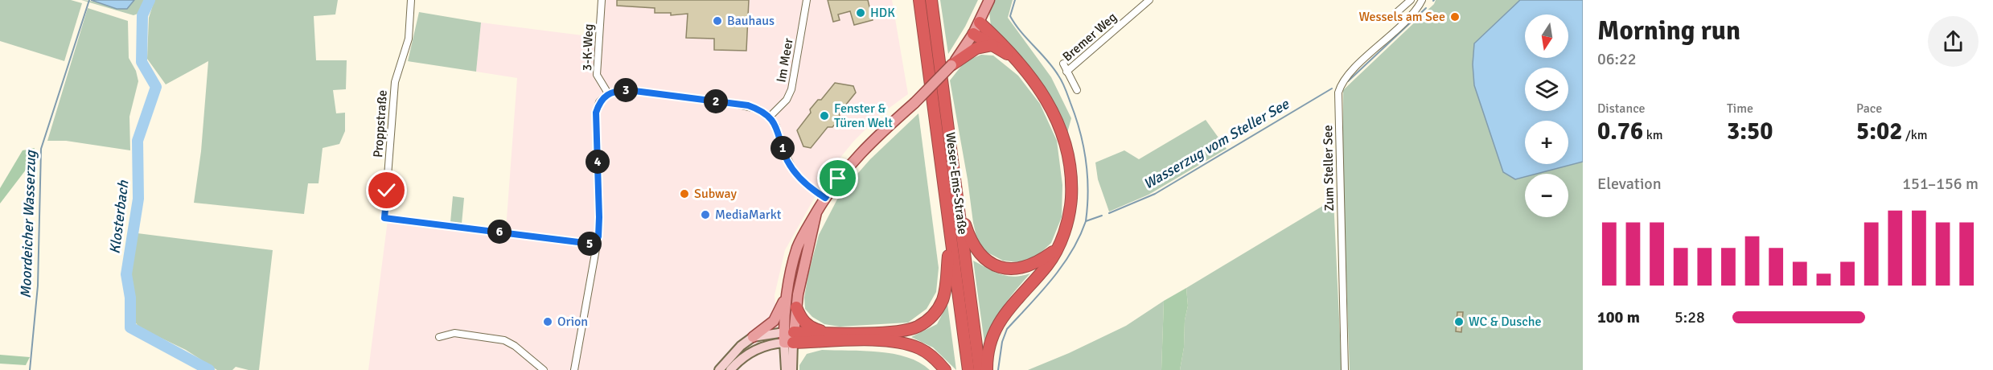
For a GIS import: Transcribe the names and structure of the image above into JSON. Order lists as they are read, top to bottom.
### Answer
{
  "streets": {
    "highway": ["Weser-Ems-Straße"],
    "street": [
      "Bremer Weg",
      "3-K-Weg",
      "Im Meer",
      "Proppstraße",
      "Zum Steller See"
    ]
  },
  "water": ["Wasserzug vom Steller See", "Klosterbach", "Moordeicher Wasserzug"],
  "places": [
    "HDK",
    "Wessels am See",
    "Bauhaus",
    "Fenster & Türen Welt",
    "Subway",
    "MediaMarkt",
    "Orion",
    "WC & Dusche"
  ],
  "north": "bottom",
  "page": {
    "heading": ["Morning run", "06:22"],
    "map_buttons": ["+", "−"],
    "pins": [
      "3",
      "2",
      "1",
      "4",
      "6",
      "5"
    ],
    "stats": [
      ["Distance", "0.76 km"],
      ["Time", "3:50"],
      ["Pace", "5:02 /km"]
    ],
    "chart": ["Elevation", "151–156 m"],
    "list": [
      {
        "name": "100 m",
        "note": "5:28"
      }
    ]
  }
}
